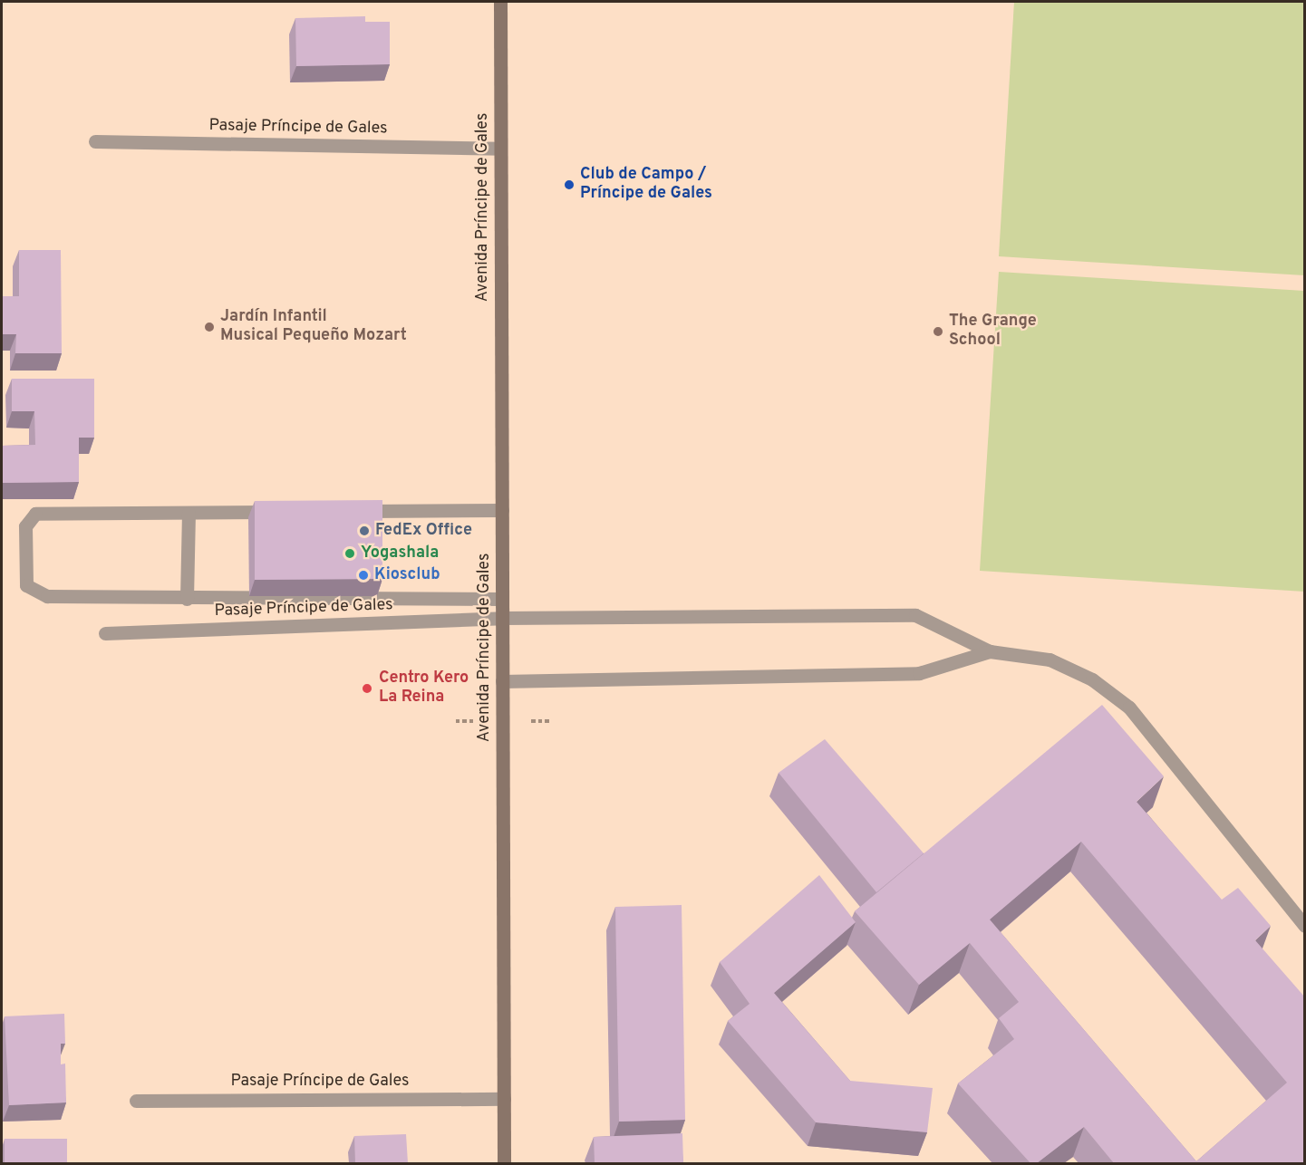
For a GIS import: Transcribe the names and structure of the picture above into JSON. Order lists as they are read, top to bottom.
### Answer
{
  "streets": {
    "main road": ["Avenida Príncipe de Gales"],
    "street": ["Pasaje Príncipe de Gales"]
  },
  "crossings": [
    ["Pasaje Príncipe de Gales", "Avenida Príncipe de Gales"]
  ],
  "places": [
    "Club de Campo / Príncipe de Gales",
    "Jardín Infantil Musical Pequeño Mozart",
    "The Grange School",
    "FedEx Office",
    "Yogashala",
    "Kiosclub",
    "Centro Kero La Reina"
  ]
}
